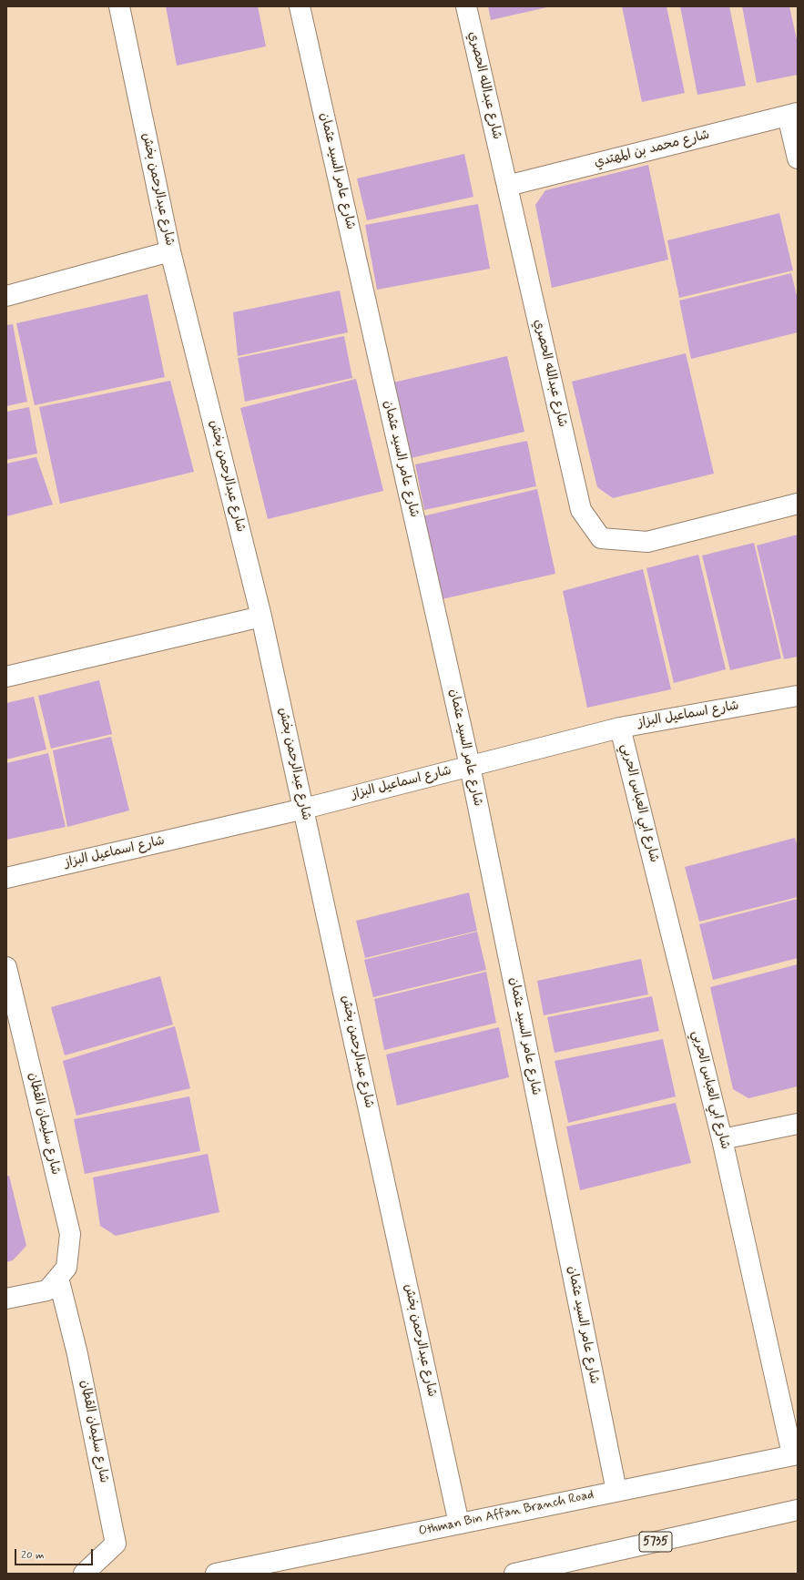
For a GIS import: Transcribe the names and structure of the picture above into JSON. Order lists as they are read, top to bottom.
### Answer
{
  "streets": {
    "street": [
      "شارع عبدالله الحصري",
      "شارع محمد بن المهتدي",
      "شارع عامر السيد عثمان",
      "شارع عبدالرحمن بخش",
      "شارع اسماعيل البزاز",
      "شارع ابي العباس الحربي",
      "شارع سليمان القطان",
      "Othman Bin Affan Branch Road",
      "5735"
    ]
  },
  "crossings": [
    ["شارع عبدالله الحصري", "شارع محمد بن المهتدي"],
    ["شارع عامر السيد عثمان", "شارع اسماعيل البزاز"],
    ["شارع عامر السيد عثمان", "Othman Bin Affan Branch Road"],
    ["شارع عبدالرحمن بخش", "شارع اسماعيل البزاز"],
    ["شارع عبدالرحمن بخش", "Othman Bin Affan Branch Road"],
    ["شارع اسماعيل البزاز", "شارع ابي العباس الحربي"],
    ["شارع ابي العباس الحربي", "Othman Bin Affan Branch Road"]
  ],
  "scale_bar": "20 m"
}
